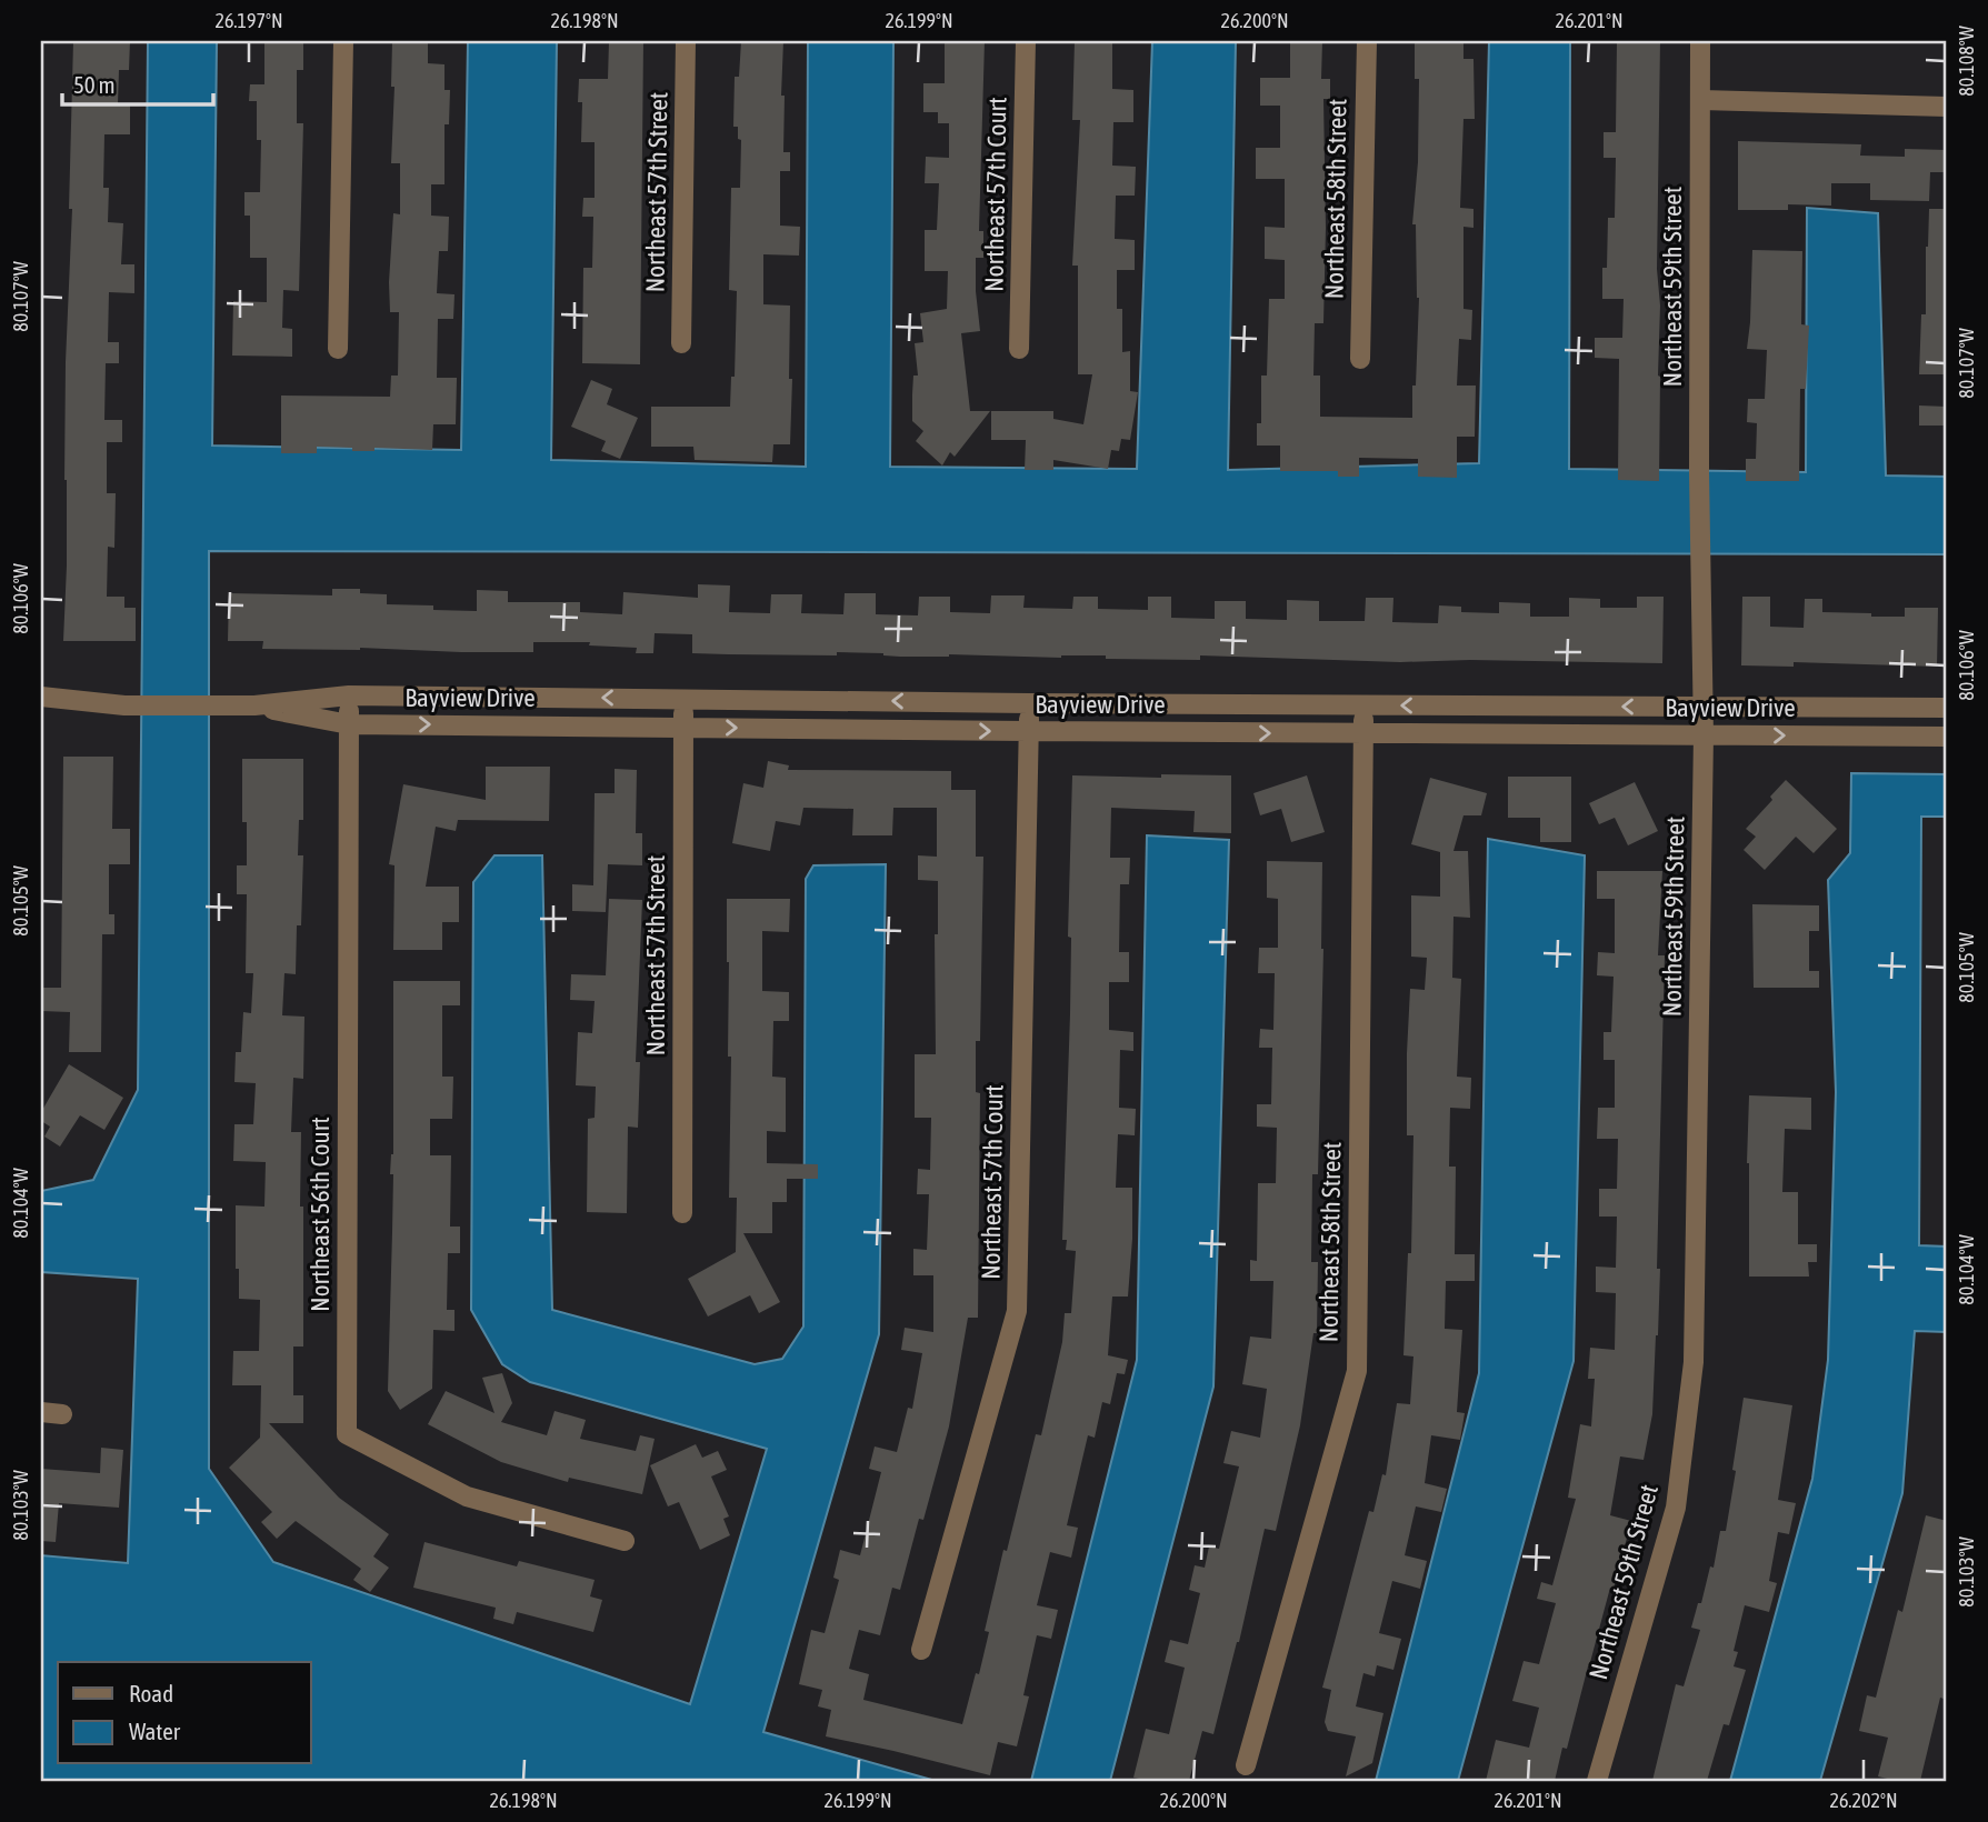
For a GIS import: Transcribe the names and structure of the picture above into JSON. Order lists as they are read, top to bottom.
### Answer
{
  "streets": {
    "street": [
      "Northeast 57th Street",
      "Northeast 57th Court",
      "Northeast 58th Street",
      "Northeast 59th Street",
      "Bayview Drive",
      "Northeast 56th Court"
    ]
  },
  "crossings": [
    ["Northeast 57th Street", "Bayview Drive"],
    ["Northeast 57th Court", "Bayview Drive"],
    ["Northeast 58th Street", "Bayview Drive"],
    ["Northeast 59th Street", "Bayview Drive"],
    ["Bayview Drive", "Northeast 56th Court"]
  ],
  "legend": ["Road", "Water"],
  "scale_bar": "50 m",
  "coordinates": [
    "26.197°N",
    "26.198°N",
    "26.199°N",
    "26.200°N",
    "26.201°N",
    "80.108°W",
    "80.107°W",
    "80.106°W",
    "80.105°W",
    "80.104°W",
    "80.103°W",
    "26.202°N"
  ]
}
